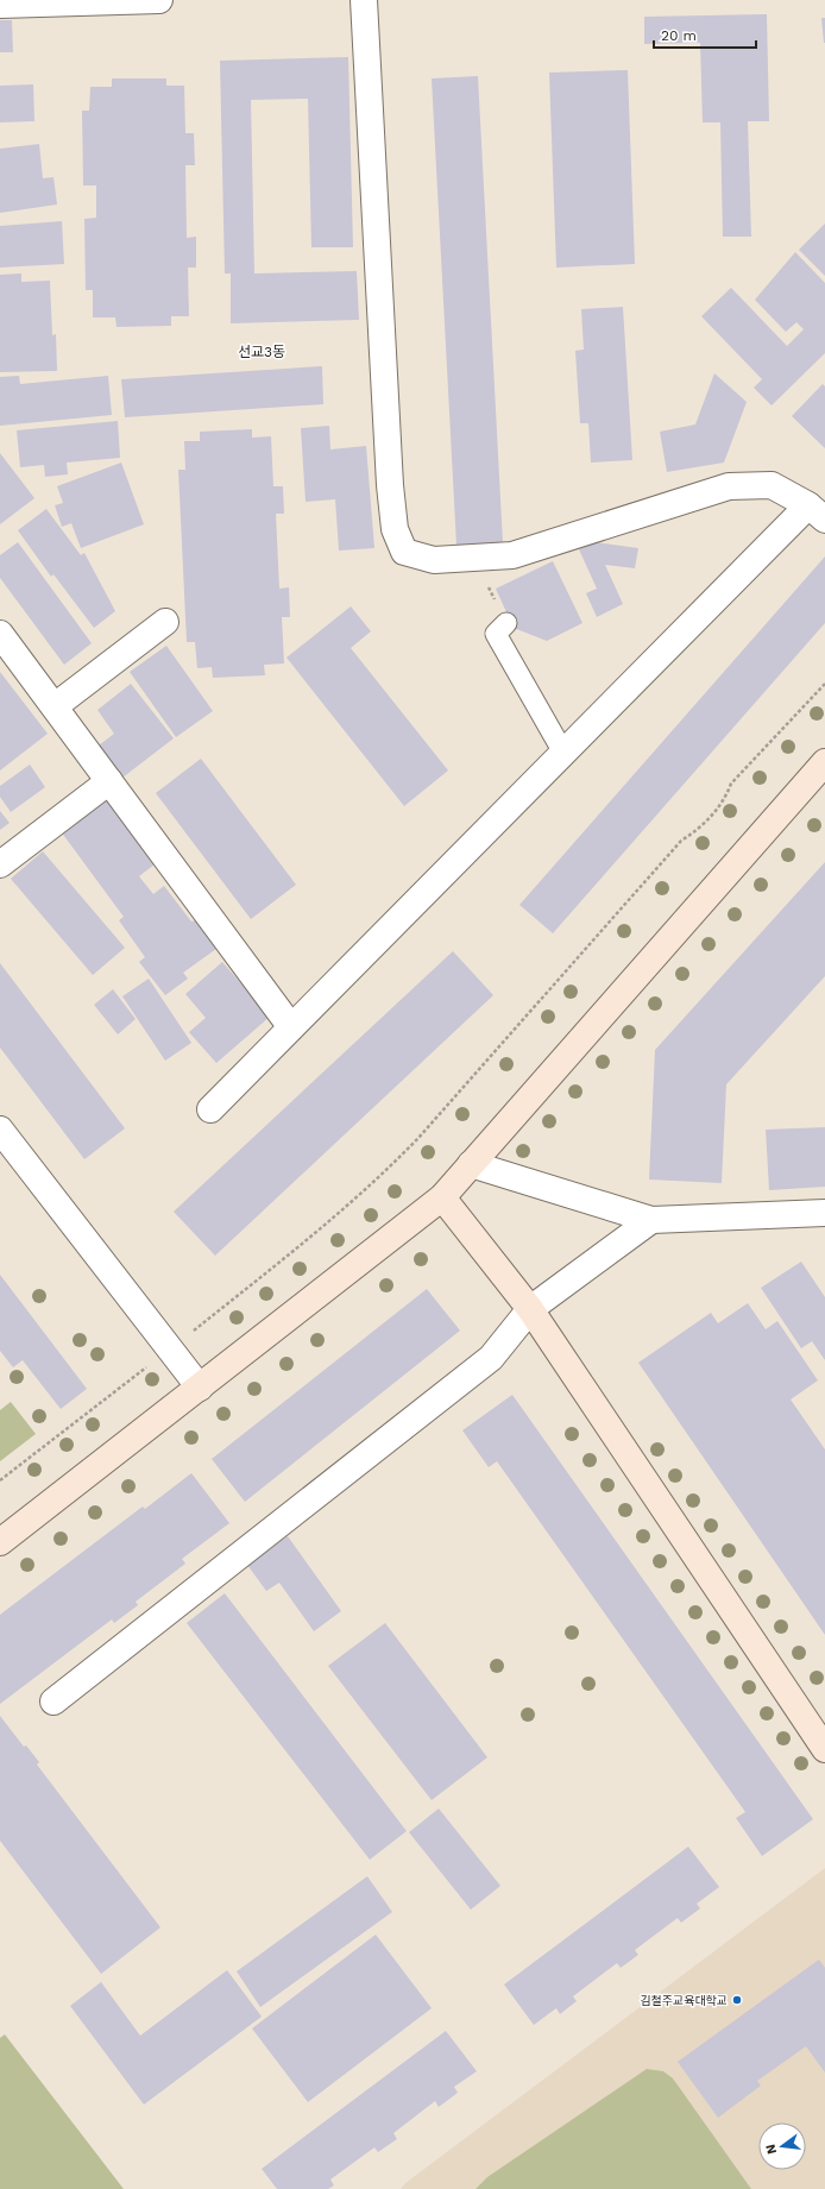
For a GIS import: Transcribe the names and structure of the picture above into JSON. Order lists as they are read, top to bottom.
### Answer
{
  "districts": ["선교3동"],
  "places": ["김철주교육대학교"],
  "scale_bar": "20 m",
  "north": "left"
}
